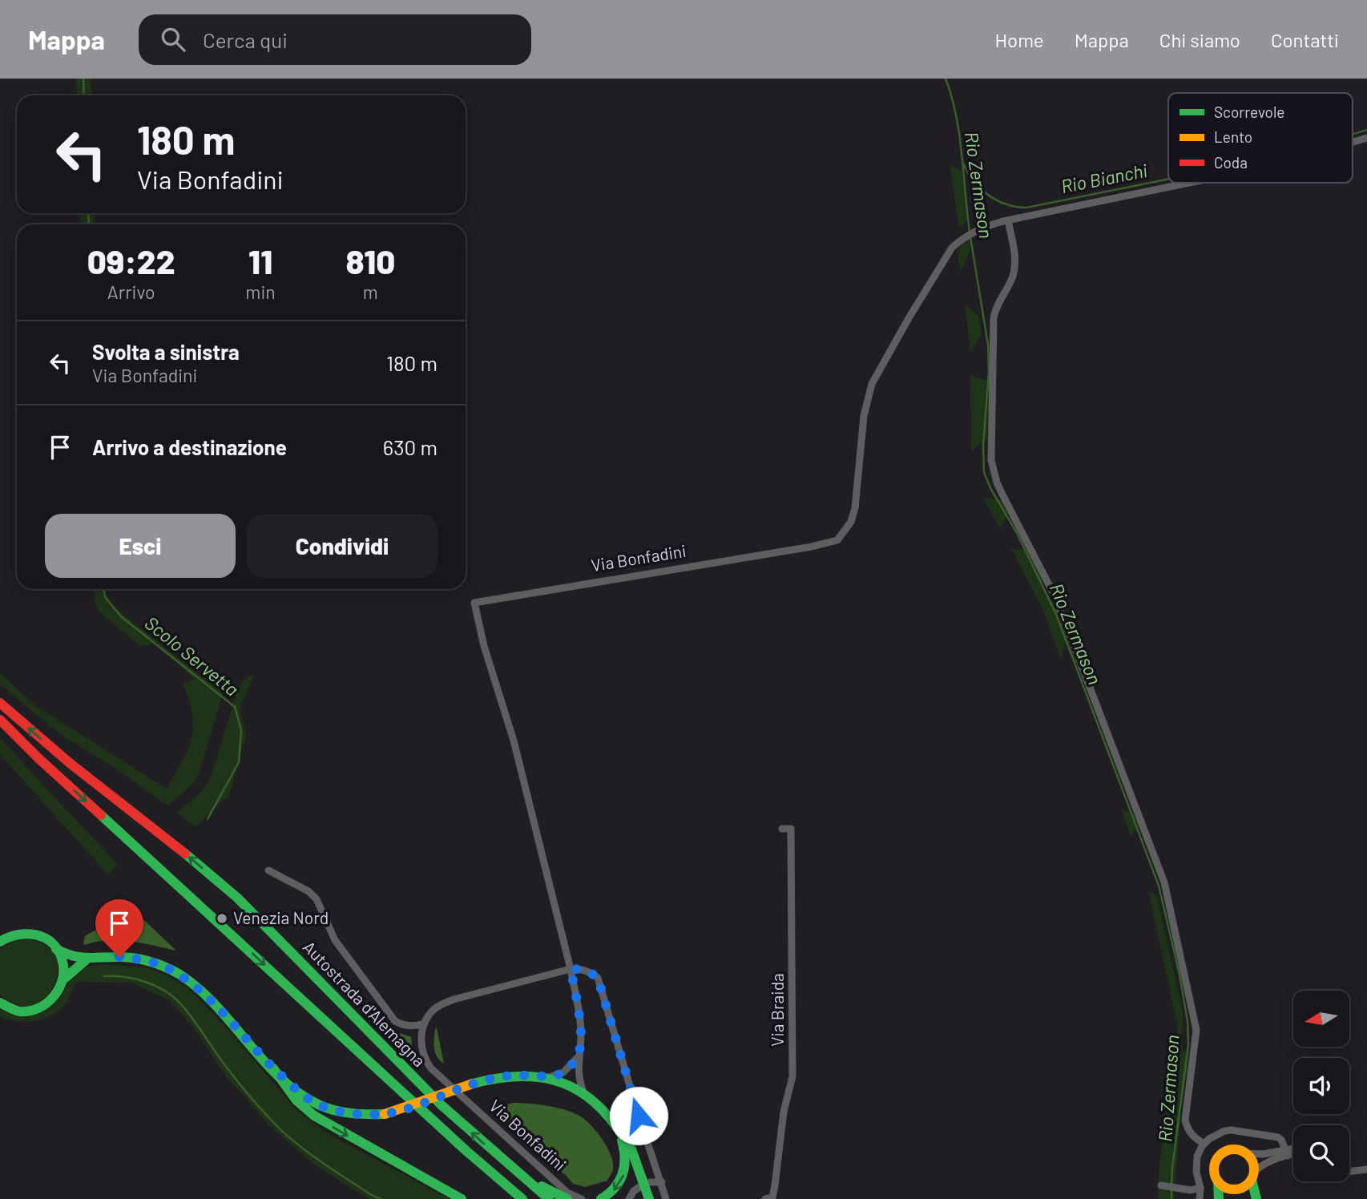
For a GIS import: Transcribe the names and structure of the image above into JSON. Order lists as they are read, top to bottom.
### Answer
{
  "streets": {
    "main road": ["Via Bonfadini", "Autostrada d'Alemagna"],
    "street": ["Via Braida"]
  },
  "water": ["Rio Bianchi", "Rio Zermason", "Scolo Servetta"],
  "places": ["Venezia Nord"],
  "legend": ["Scorrevole", "Lento", "Coda"],
  "north": "left",
  "page": {
    "header": "Mappa",
    "search": "Cerca qui",
    "nav": [
      "Home",
      "Mappa",
      "Chi siamo",
      "Contatti"
    ],
    "turn": ["180 m", "Via Bonfadini"],
    "eta": [
      "09:22",
      "Arrivo",
      "11",
      "min",
      "810",
      "m"
    ],
    "list": [
      {
        "name": "Svolta a sinistra",
        "note": "Via Bonfadini",
        "value": "180 m"
      },
      {
        "name": "Arrivo a destinazione",
        "value": "630 m"
      }
    ],
    "buttons": ["Esci", "Condividi"]
  }
}
